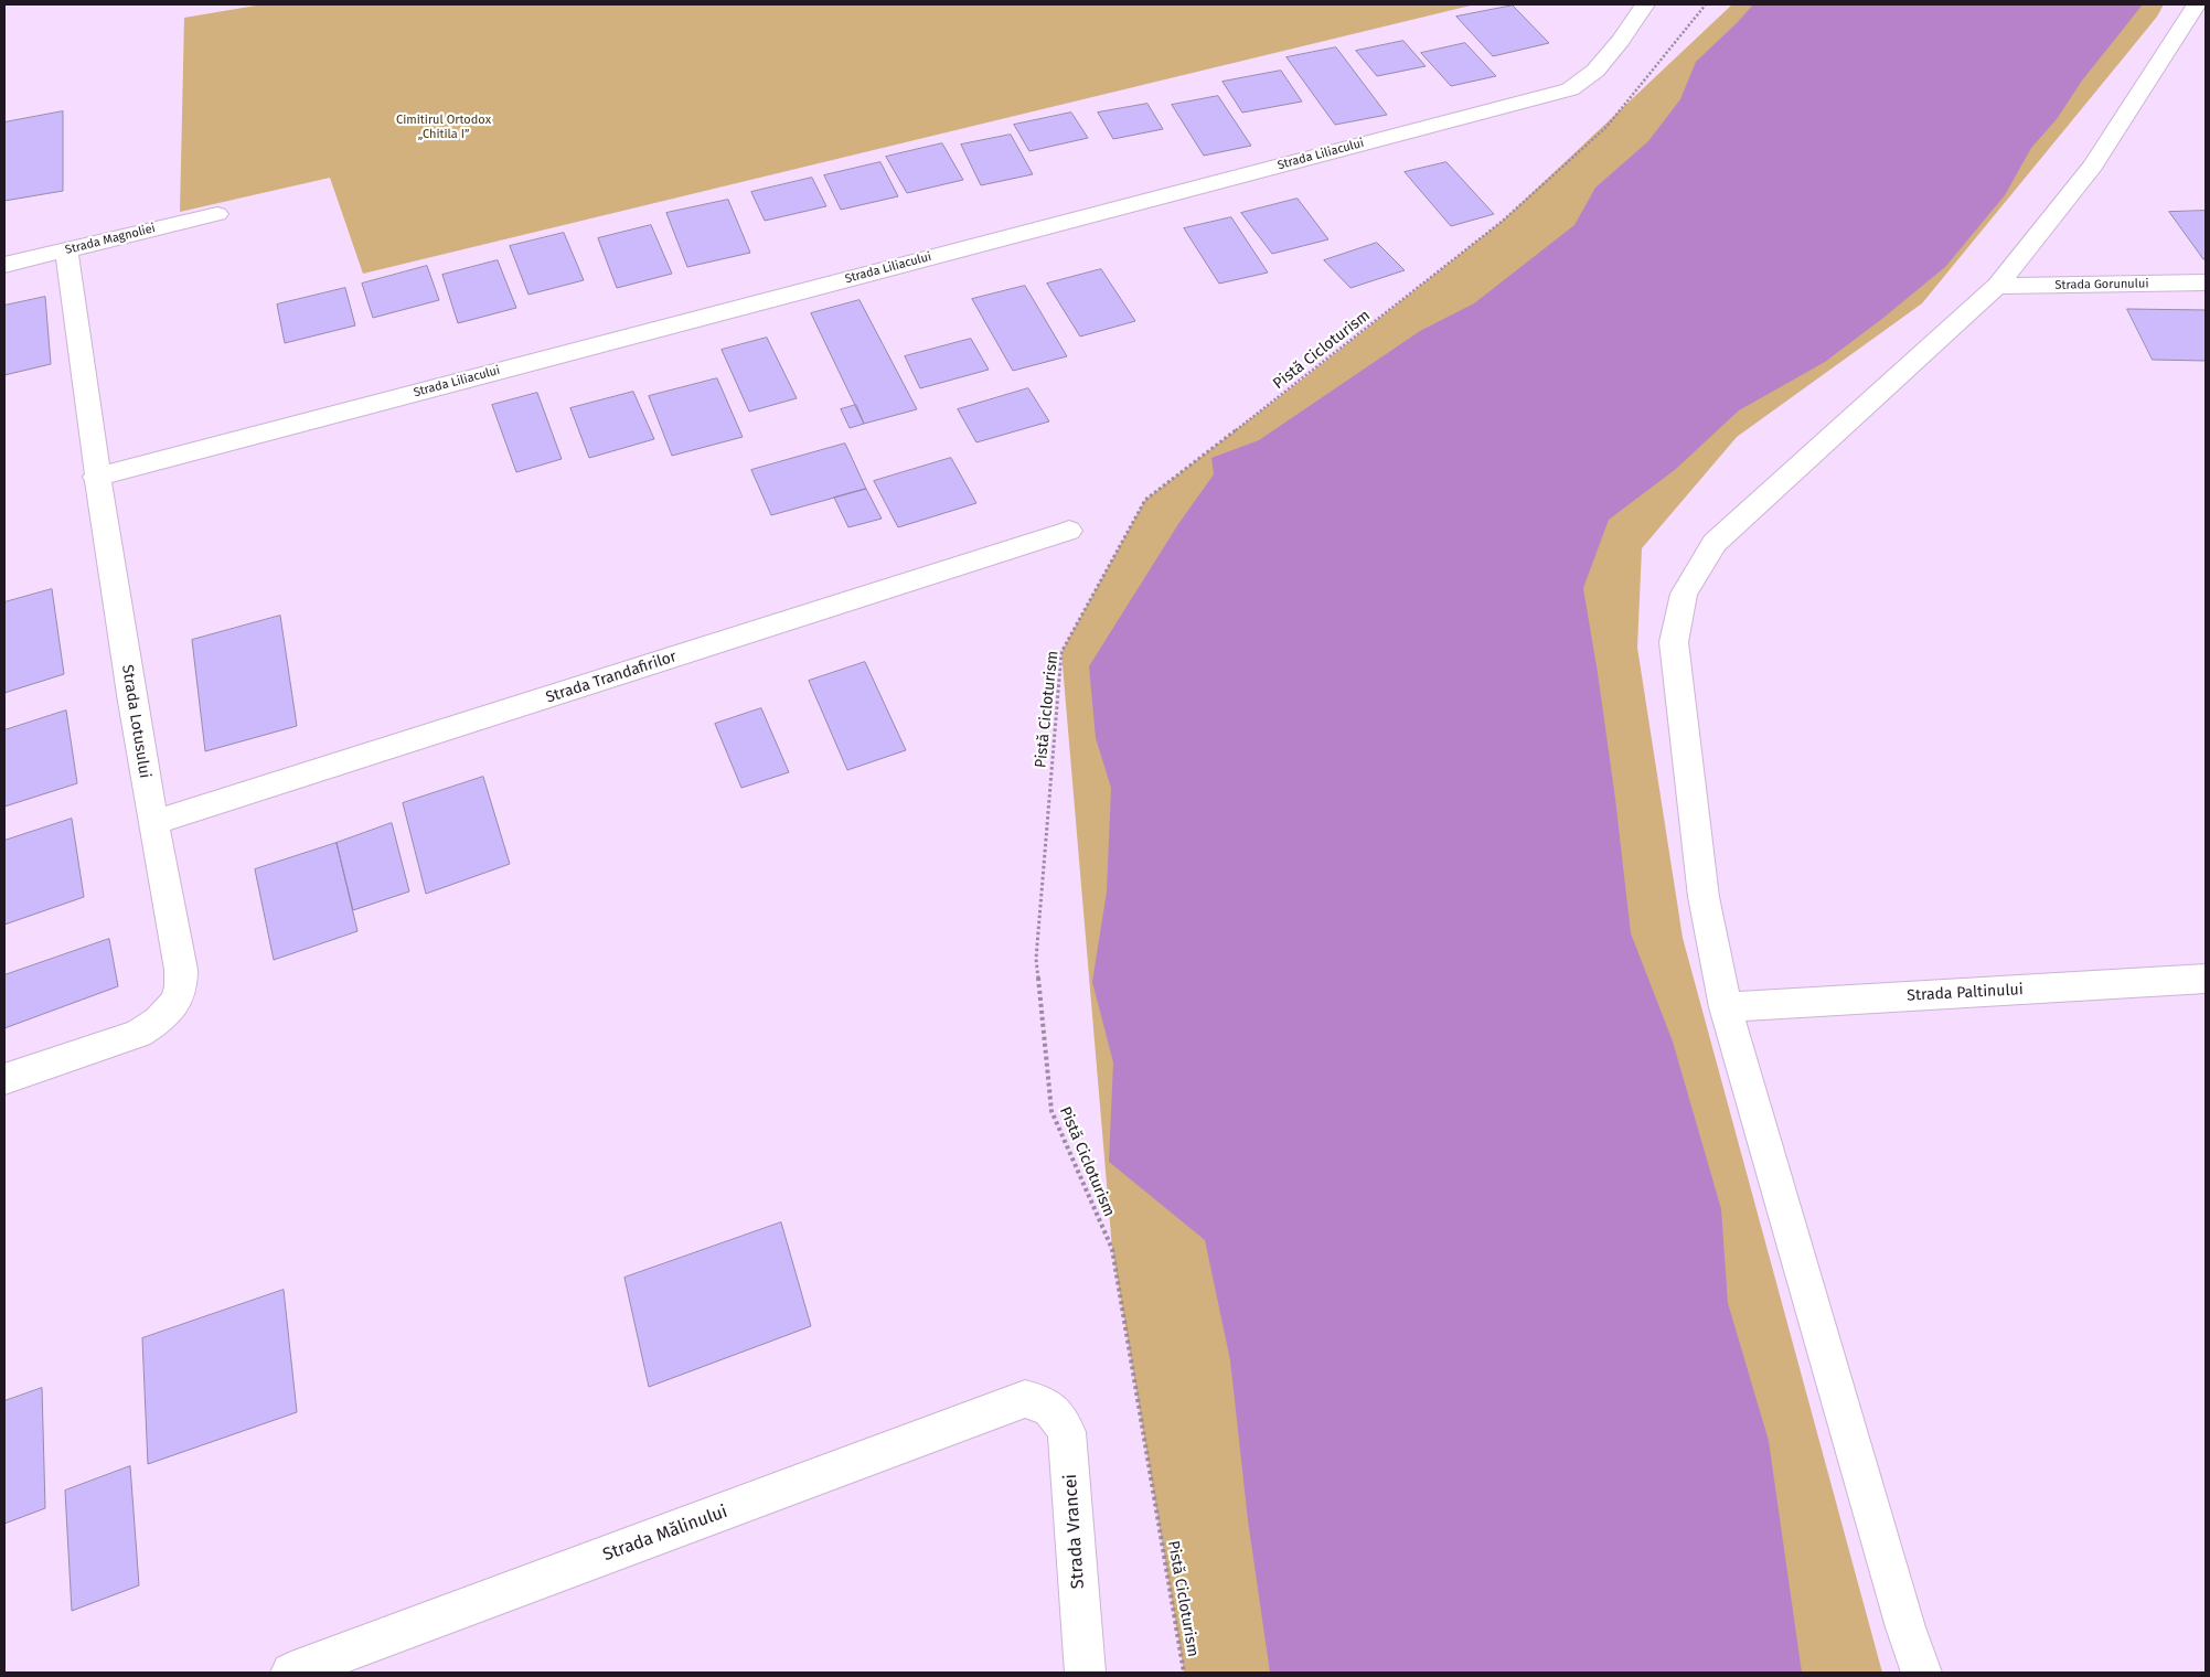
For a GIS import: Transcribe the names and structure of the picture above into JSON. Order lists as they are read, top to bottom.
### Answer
{
  "streets": {
    "street": [
      "Strada Liliacului",
      "Strada Magnoliei",
      "Strada Gorunului",
      "Strada Trandafirilor",
      "Strada Lotusului",
      "Strada Paltinului",
      "Strada Vrancei",
      "Strada Mălinului"
    ],
    "path": ["Pistă Cicloturism"]
  },
  "crossings": [
    ["Strada Liliacului", "Strada Lotusului"],
    ["Strada Magnoliei", "Strada Lotusului"],
    ["Strada Trandafirilor", "Strada Lotusului"],
    ["Strada Vrancei", "Strada Mălinului"]
  ],
  "parks": ["Cimitirul Ortodox „Chitila I”"]
}
